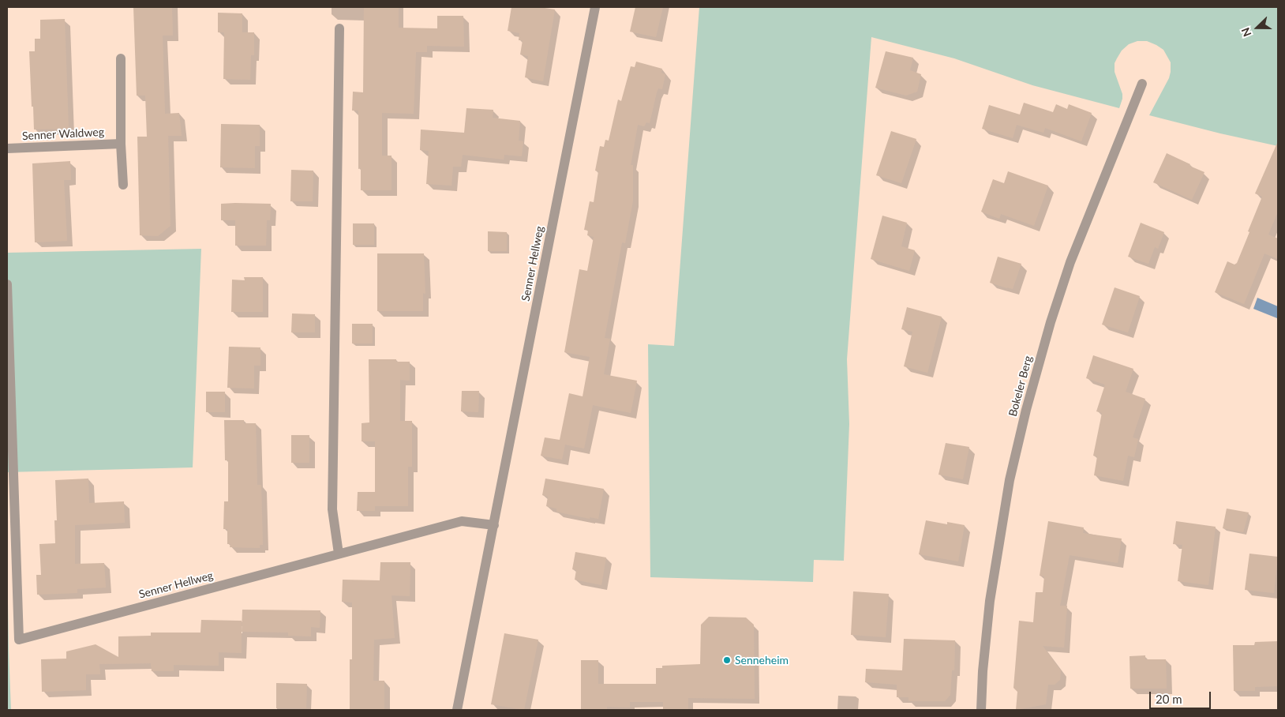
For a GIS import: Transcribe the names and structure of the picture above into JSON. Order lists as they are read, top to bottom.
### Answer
{
  "streets": {
    "street": ["Senner Waldweg", "Senner Hellweg", "Bokeler Berg"]
  },
  "places": ["Senneheim"],
  "scale_bar": "20 m",
  "north": "left"
}
